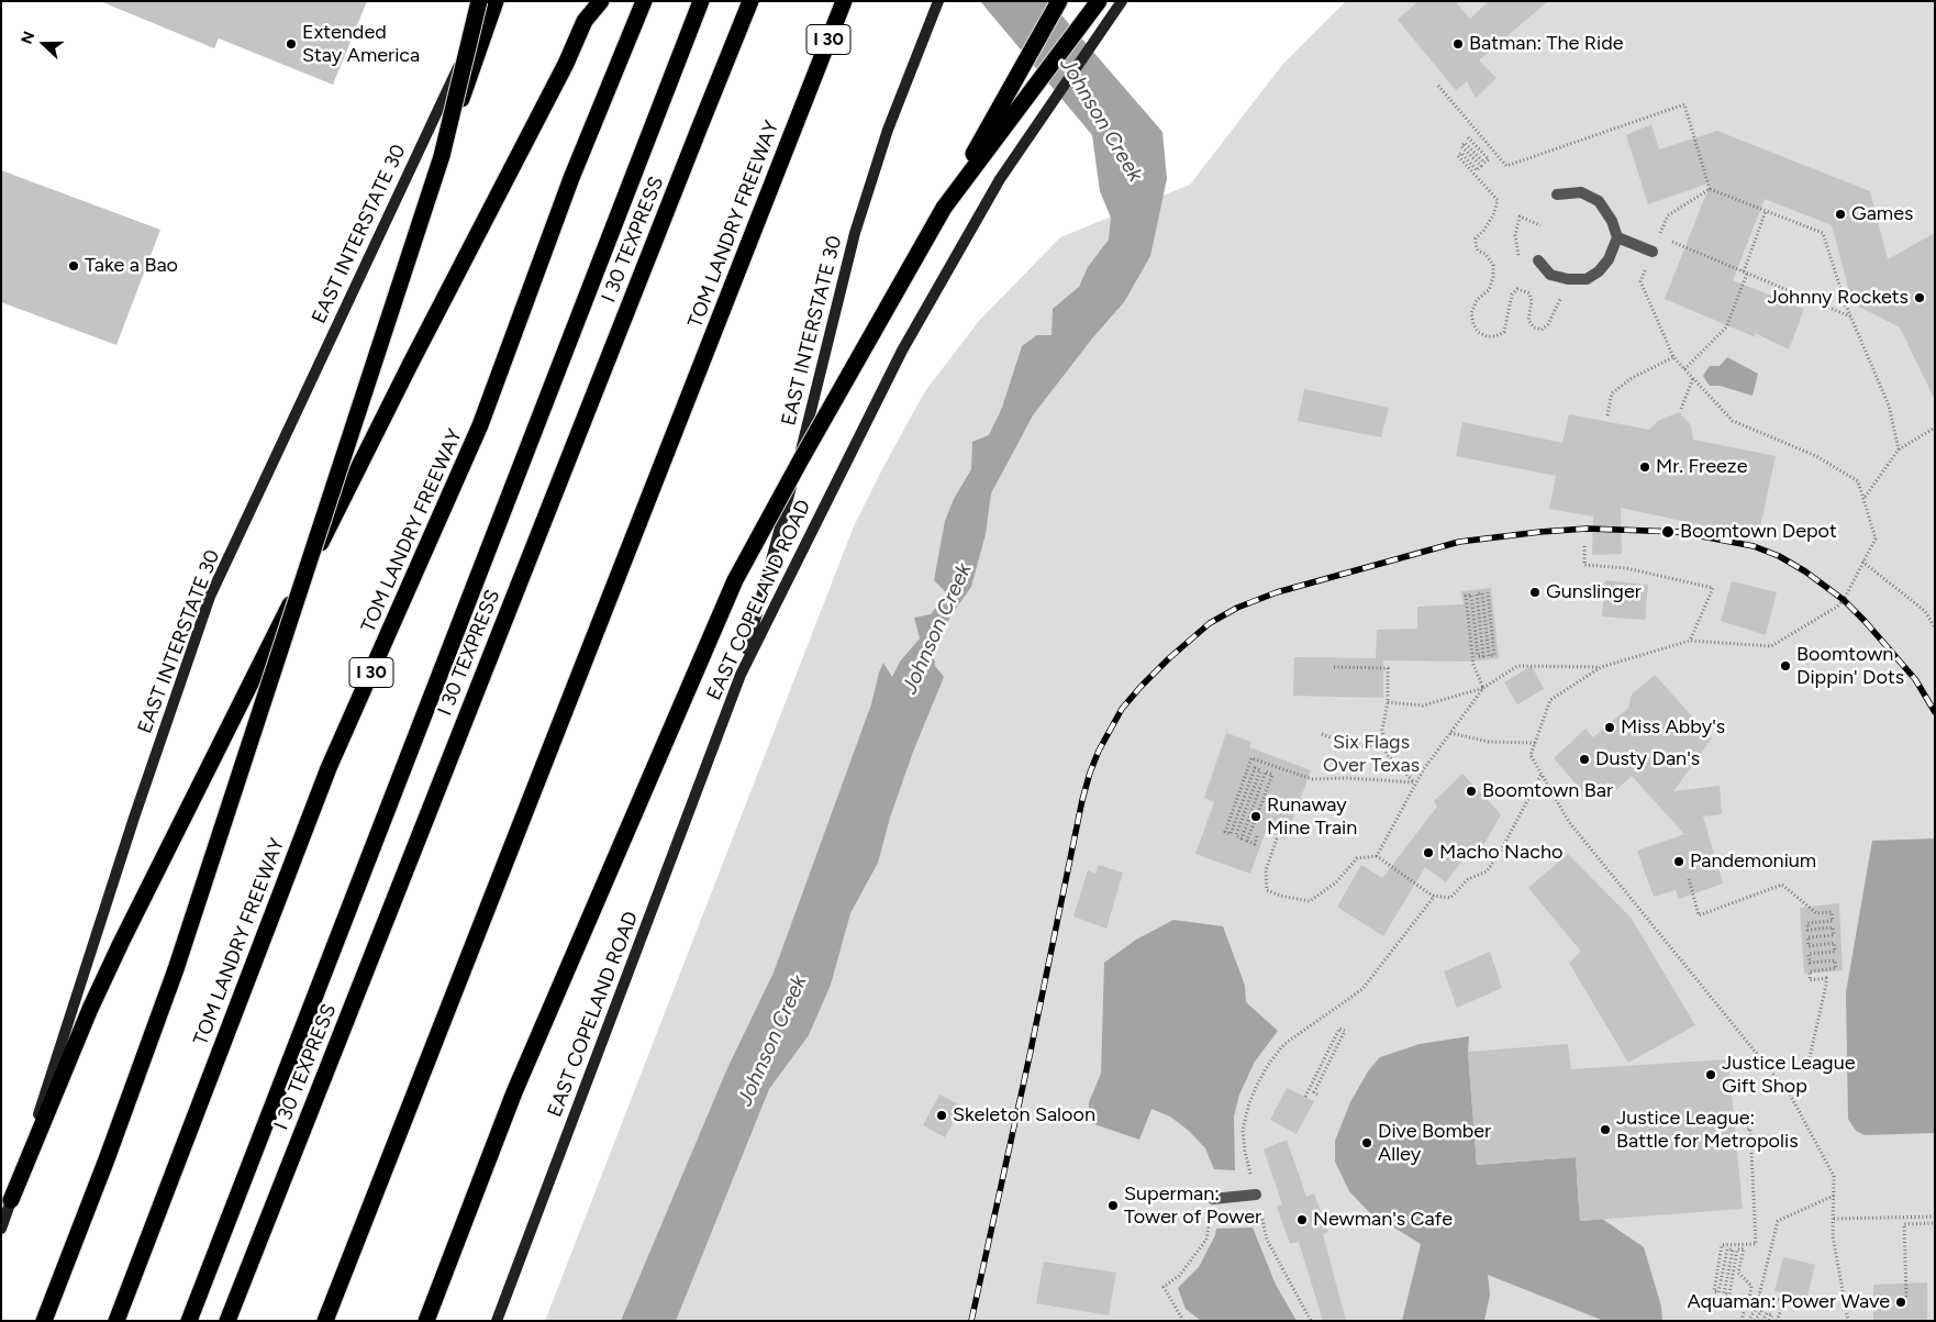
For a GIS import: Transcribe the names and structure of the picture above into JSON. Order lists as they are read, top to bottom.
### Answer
{
  "streets": {
    "highway": ["I 30", "TOM LANDRY FREEWAY", "I 30 TEXPRESS"],
    "main road": ["EAST INTERSTATE 30", "EAST COPELAND ROAD"]
  },
  "crossings": [
    ["EAST INTERSTATE 30", "EAST COPELAND ROAD"]
  ],
  "water": ["Johnson Creek"],
  "parks": ["Six Flags Over Texas"],
  "places": [
    "Extended Stay America",
    "Batman: The Ride",
    "Games",
    "Take a Bao",
    "Johnny Rockets",
    "Mr. Freeze",
    "Boomtown Depot",
    "Gunslinger",
    "Boomtown Dippin' Dots",
    "Miss Abby's",
    "Dusty Dan's",
    "Boomtown Bar",
    "Runaway Mine Train",
    "Macho Nacho",
    "Pandemonium",
    "Justice League Gift Shop",
    "Skeleton Saloon",
    "Justice League: Battle for Metropolis",
    "Dive Bomber Alley",
    "Superman: Tower of Power",
    "Newman's Cafe",
    "Aquaman: Power Wave"
  ],
  "north": "left"
}
